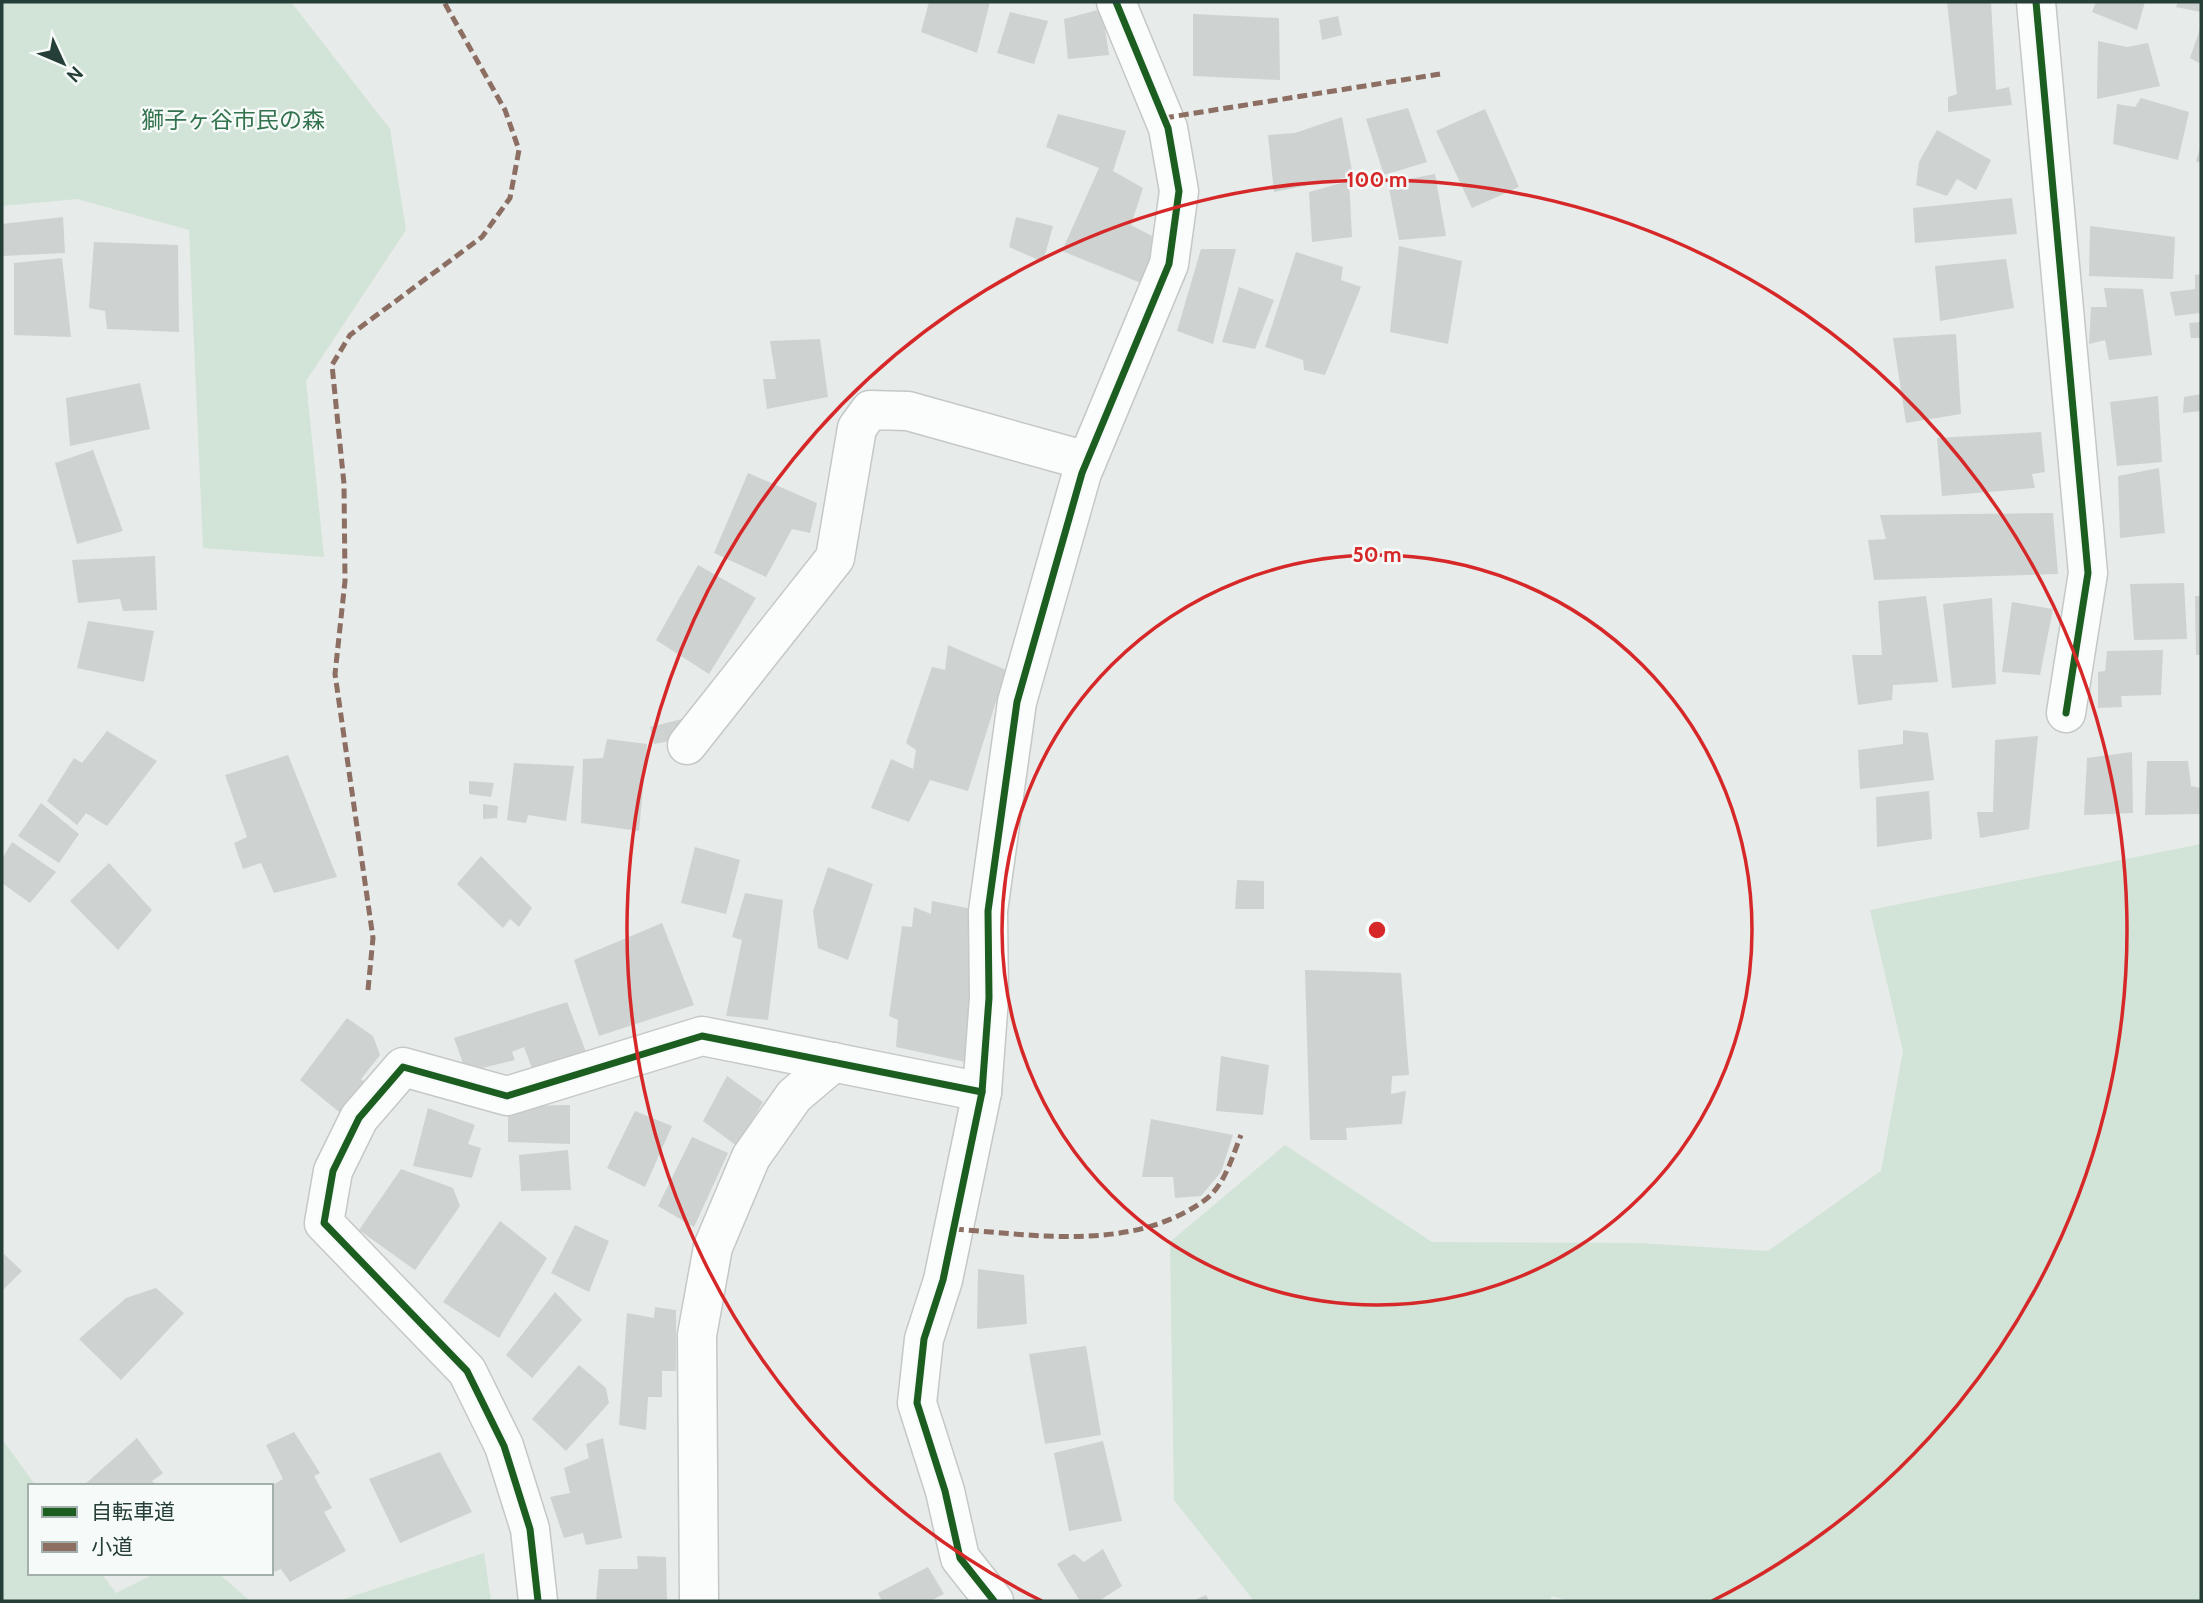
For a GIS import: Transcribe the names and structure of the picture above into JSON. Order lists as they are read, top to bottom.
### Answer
{
  "parks": ["獅子ヶ谷市民の森"],
  "legend": ["自転車道", "小道"],
  "north": "bottom right",
  "rings": ["100 m", "50 m"]
}
